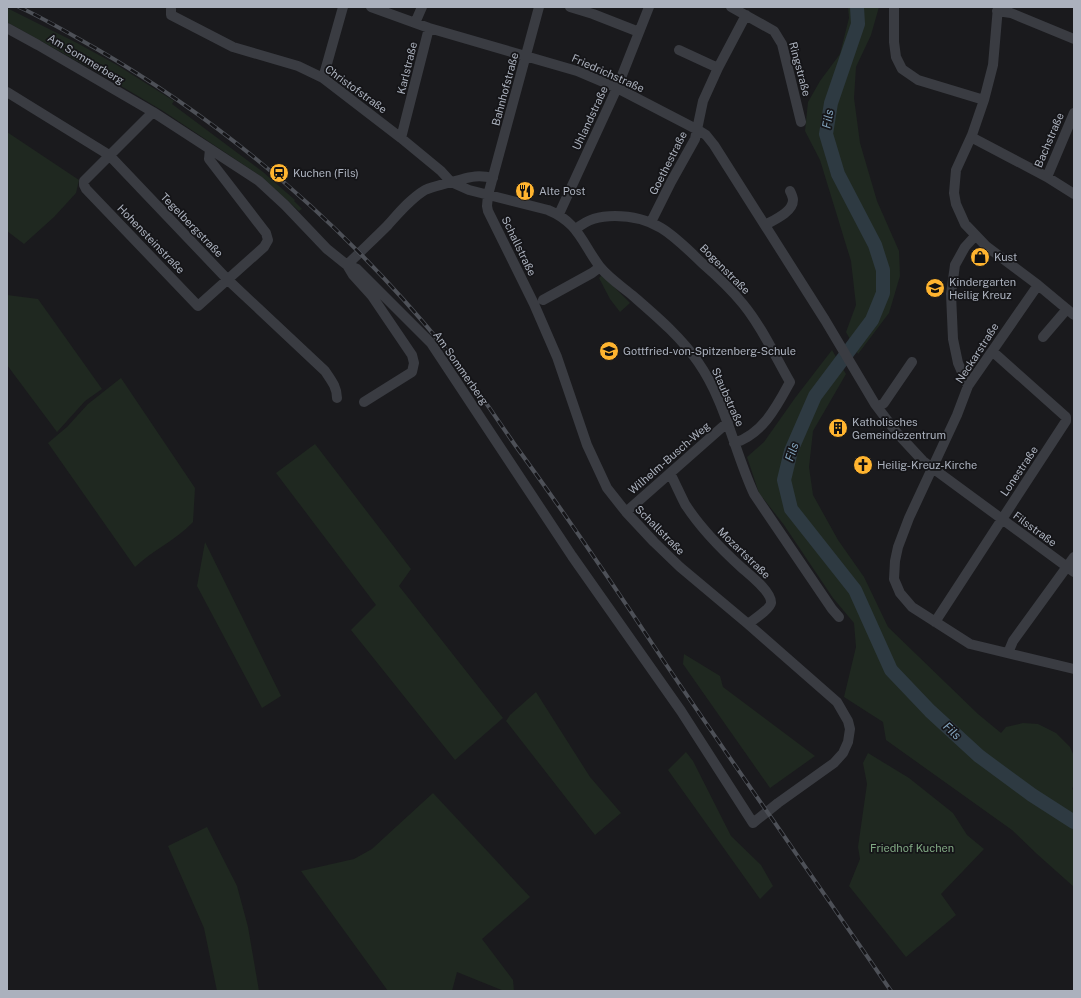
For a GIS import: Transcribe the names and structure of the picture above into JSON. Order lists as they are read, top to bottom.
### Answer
{
  "streets": {
    "street": [
      "Am Sommerberg",
      "Karlstraße",
      "Ringstraße",
      "Friedrichstraße",
      "Christofstraße",
      "Bahnhofstraße",
      "Uhlandstraße",
      "Bachstraße",
      "Goethestraße",
      "Tegelbergstraße",
      "Hohensteinstraße",
      "Schallstraße",
      "Bogenstraße",
      "Neckarstraße",
      "Staubstraße",
      "Wilhelm-Busch-Weg",
      "Lonestraße",
      "Filsstraße",
      "Mozartstraße"
    ]
  },
  "crossings": [
    ["Am Sommerberg", "Schallstraße"],
    ["Karlstraße", "Friedrichstraße"],
    ["Karlstraße", "Christofstraße"],
    ["Ringstraße", "Goethestraße"],
    ["Friedrichstraße", "Bahnhofstraße"],
    ["Friedrichstraße", "Uhlandstraße"],
    ["Friedrichstraße", "Goethestraße"],
    ["Friedrichstraße", "Filsstraße"],
    ["Bahnhofstraße", "Schallstraße"],
    ["Bahnhofstraße", "Staubstraße"],
    ["Uhlandstraße", "Staubstraße"],
    ["Goethestraße", "Bogenstraße"],
    ["Tegelbergstraße", "Hohensteinstraße"],
    ["Schallstraße", "Staubstraße"],
    ["Schallstraße", "Wilhelm-Busch-Weg"],
    ["Schallstraße", "Mozartstraße"],
    ["Bogenstraße", "Staubstraße"],
    ["Neckarstraße", "Lonestraße"],
    ["Neckarstraße", "Filsstraße"],
    ["Staubstraße", "Wilhelm-Busch-Weg"],
    ["Wilhelm-Busch-Weg", "Mozartstraße"],
    ["Lonestraße", "Filsstraße"]
  ],
  "water": ["Fils"],
  "parks": ["Friedhof Kuchen"],
  "places": {
    "station": ["Kuchen (Fils)"],
    "restaurant": ["Alte Post"],
    "shop": ["Kust"],
    "school or university": ["Kindergarten Heilig Kreuz", "Gottfried-von-Spitzenberg-Schule"],
    "building": ["Katholisches Gemeindezentrum"],
    "church": ["Heilig-Kreuz-Kirche"]
  }
}
